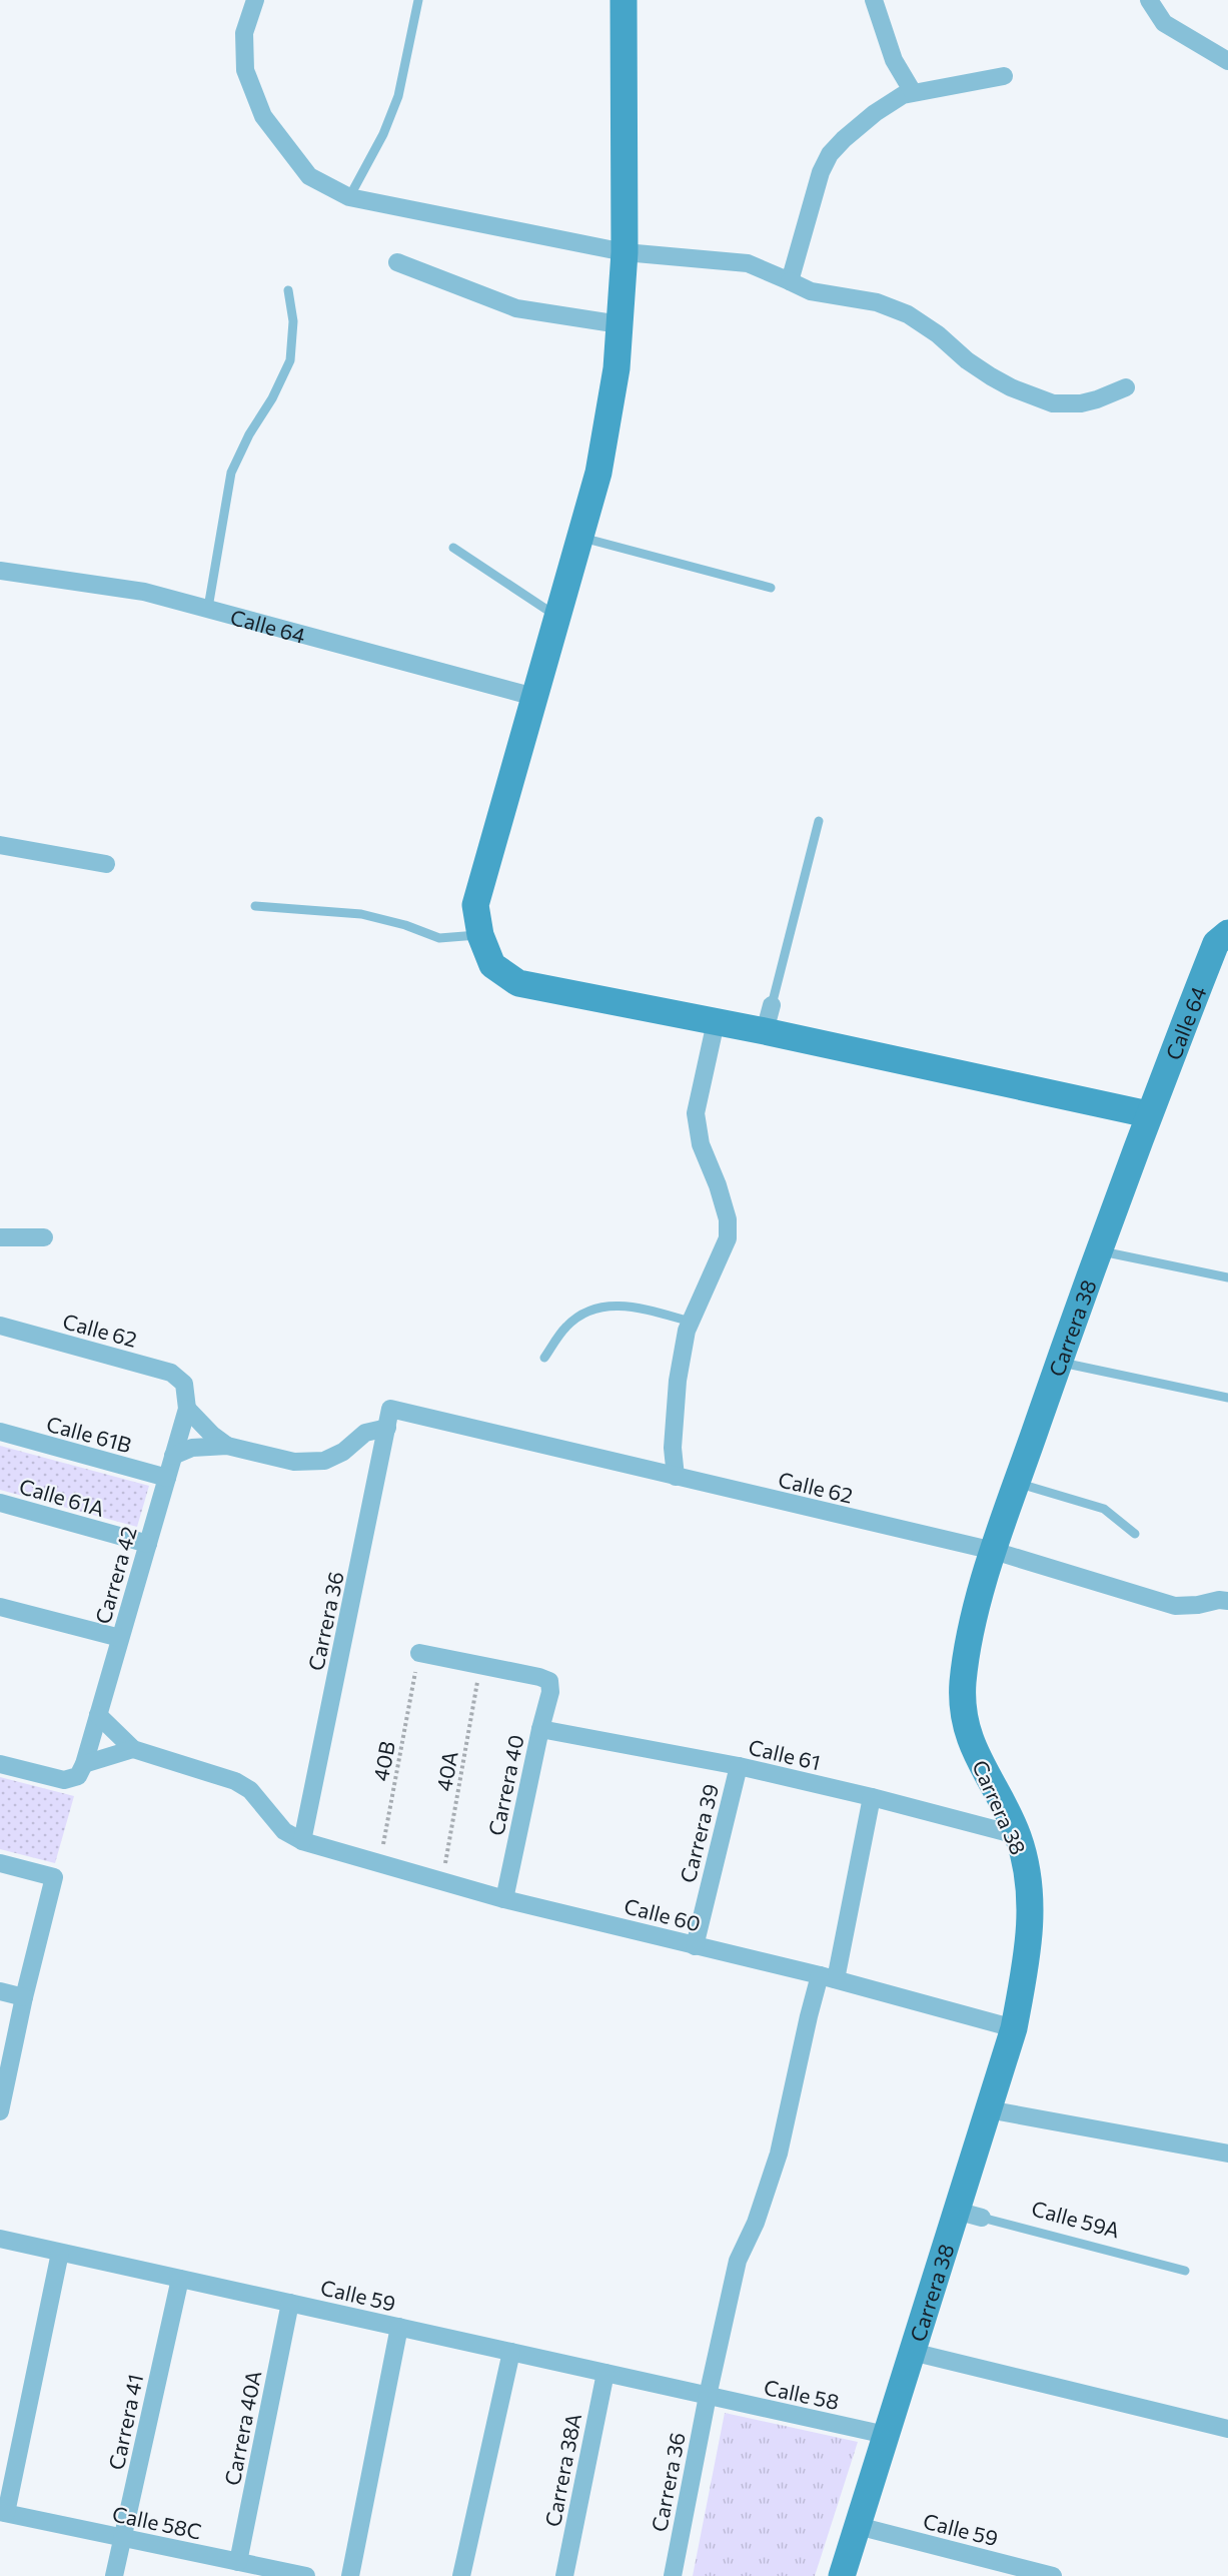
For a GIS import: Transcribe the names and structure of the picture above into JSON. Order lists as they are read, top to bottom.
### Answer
{
  "streets": {
    "main road": ["Calle 64", "Carrera 38"],
    "street": [
      "Calle 62",
      "Calle 61B",
      "Calle 61A",
      "Carrera 42",
      "Carrera 36",
      "Calle 61",
      "Carrera 40",
      "Carrera 39",
      "Calle 60",
      "Calle 59A",
      "Calle 59",
      "Calle 58",
      "Carrera 41",
      "Carrera 40A",
      "Carrera 38A",
      "Calle 58C"
    ],
    "path": ["40B", "40A"]
  },
  "crossings": [
    ["Calle 64", "Carrera 38"],
    ["Carrera 38", "Calle 62"],
    ["Carrera 38", "Calle 61"],
    ["Carrera 38", "Calle 60"],
    ["Carrera 38", "Calle 59A"],
    ["Carrera 38", "Calle 59"],
    ["Carrera 38", "Calle 58"],
    ["Calle 62", "Carrera 42"],
    ["Calle 62", "Carrera 36"],
    ["Calle 61B", "Carrera 42"],
    ["Calle 61A", "Carrera 42"],
    ["Carrera 36", "Calle 61"],
    ["Carrera 36", "Calle 60"],
    ["Carrera 36", "Calle 59"],
    ["Carrera 36", "Calle 58"],
    ["Calle 61", "Carrera 40"],
    ["Calle 61", "Carrera 39"],
    ["40B", "Calle 60"],
    ["40A", "Carrera 40"],
    ["40A", "Calle 60"],
    ["Carrera 40", "Calle 60"],
    ["Carrera 39", "Calle 60"],
    ["Calle 59", "Calle 58"],
    ["Calle 59", "Carrera 41"],
    ["Calle 59", "Carrera 40A"],
    ["Calle 59", "Carrera 38A"],
    ["Carrera 41", "Calle 58C"],
    ["Carrera 40A", "Calle 58C"]
  ]
}
